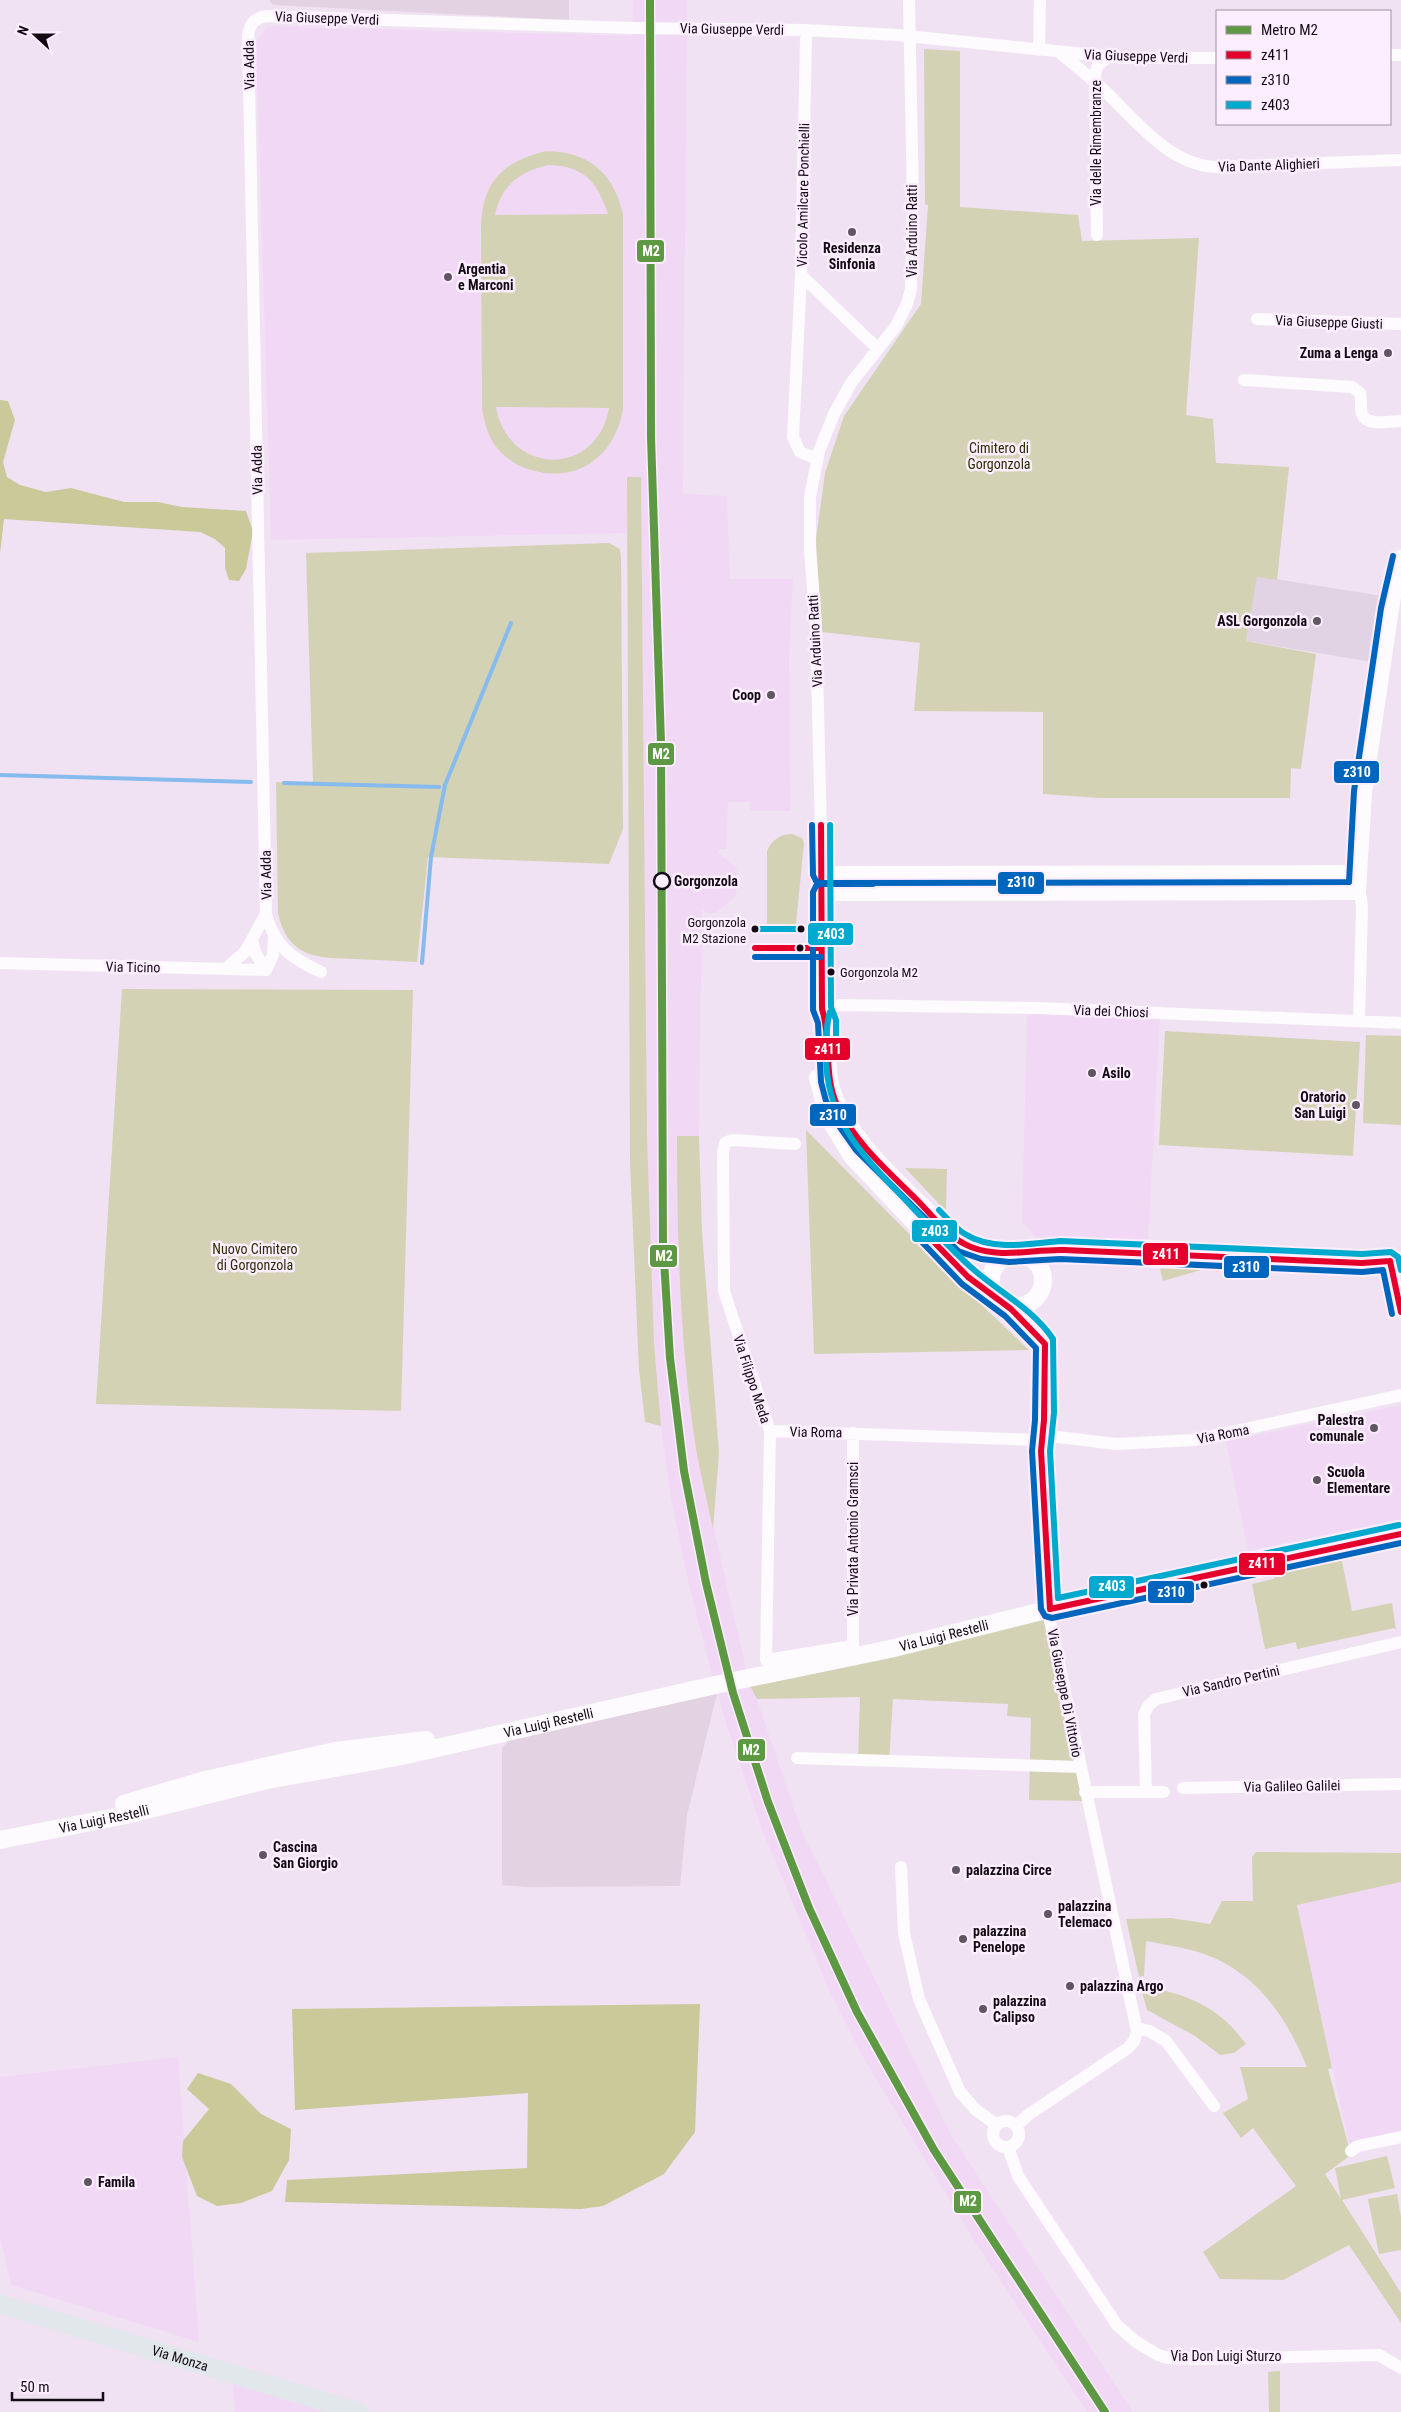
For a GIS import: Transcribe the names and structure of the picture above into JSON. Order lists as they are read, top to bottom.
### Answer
{
  "streets": {
    "main road": ["Via Monza"],
    "street": [
      "Via Giuseppe Verdi",
      "Via Adda",
      "Via delle Rimembranze",
      "Via Dante Alighieri",
      "Vicolo Amilcare Ponchielli",
      "Via Arduino Ratti",
      "Via Giuseppe Giusti",
      "Via Ticino",
      "Via dei Chiosi",
      "Via Filippo Meda",
      "Via Roma",
      "Via Privata Antonio Gramsci",
      "Via Luigi Restelli",
      "Via Sandro Pertini",
      "Via Giuseppe Di Vittorio",
      "Via Galileo Galilei",
      "Via Don Luigi Sturzo"
    ]
  },
  "crossings": [
    ["Via Giuseppe Verdi", "Via Adda"],
    ["Via Giuseppe Verdi", "Via delle Rimembranze"],
    ["Via Giuseppe Verdi", "Via Dante Alighieri"],
    ["Via Giuseppe Verdi", "Via Arduino Ratti"],
    ["Via Adda", "Via Ticino"],
    ["Via delle Rimembranze", "Via Dante Alighieri"],
    ["Vicolo Amilcare Ponchielli", "Via Arduino Ratti"],
    ["Via Filippo Meda", "Via Roma"],
    ["Via Filippo Meda", "Via Privata Antonio Gramsci"],
    ["Via Roma", "Via Privata Antonio Gramsci"],
    ["Via Roma", "Via Giuseppe Di Vittorio"],
    ["Via Luigi Restelli", "Via Giuseppe Di Vittorio"]
  ],
  "parks": ["Cimitero di Gorgonzola", "Nuovo Cimitero di Gorgonzola"],
  "places": [
    "Residenza Sinfonia",
    "Argentia e Marconi",
    "Zuma a Lenga",
    "ASL Gorgonzola",
    "Coop",
    "Gorgonzola",
    "Gorgonzola M2 Stazione",
    "Gorgonzola M2",
    "Asilo",
    "Oratorio San Luigi",
    "Palestra comunale",
    "Scuola Elementare",
    "Cascina San Giorgio",
    "palazzina Circe",
    "palazzina Telemaco",
    "palazzina Penelope",
    "palazzina Argo",
    "palazzina Calipso",
    "Famila"
  ],
  "lines": [
    "metro line M2",
    "transit line z310",
    "transit line z411",
    "transit line z403"
  ],
  "legend": [
    "Metro M2",
    "z411",
    "z310",
    "z403"
  ],
  "scale_bar": "50 m",
  "north": "left"
}
